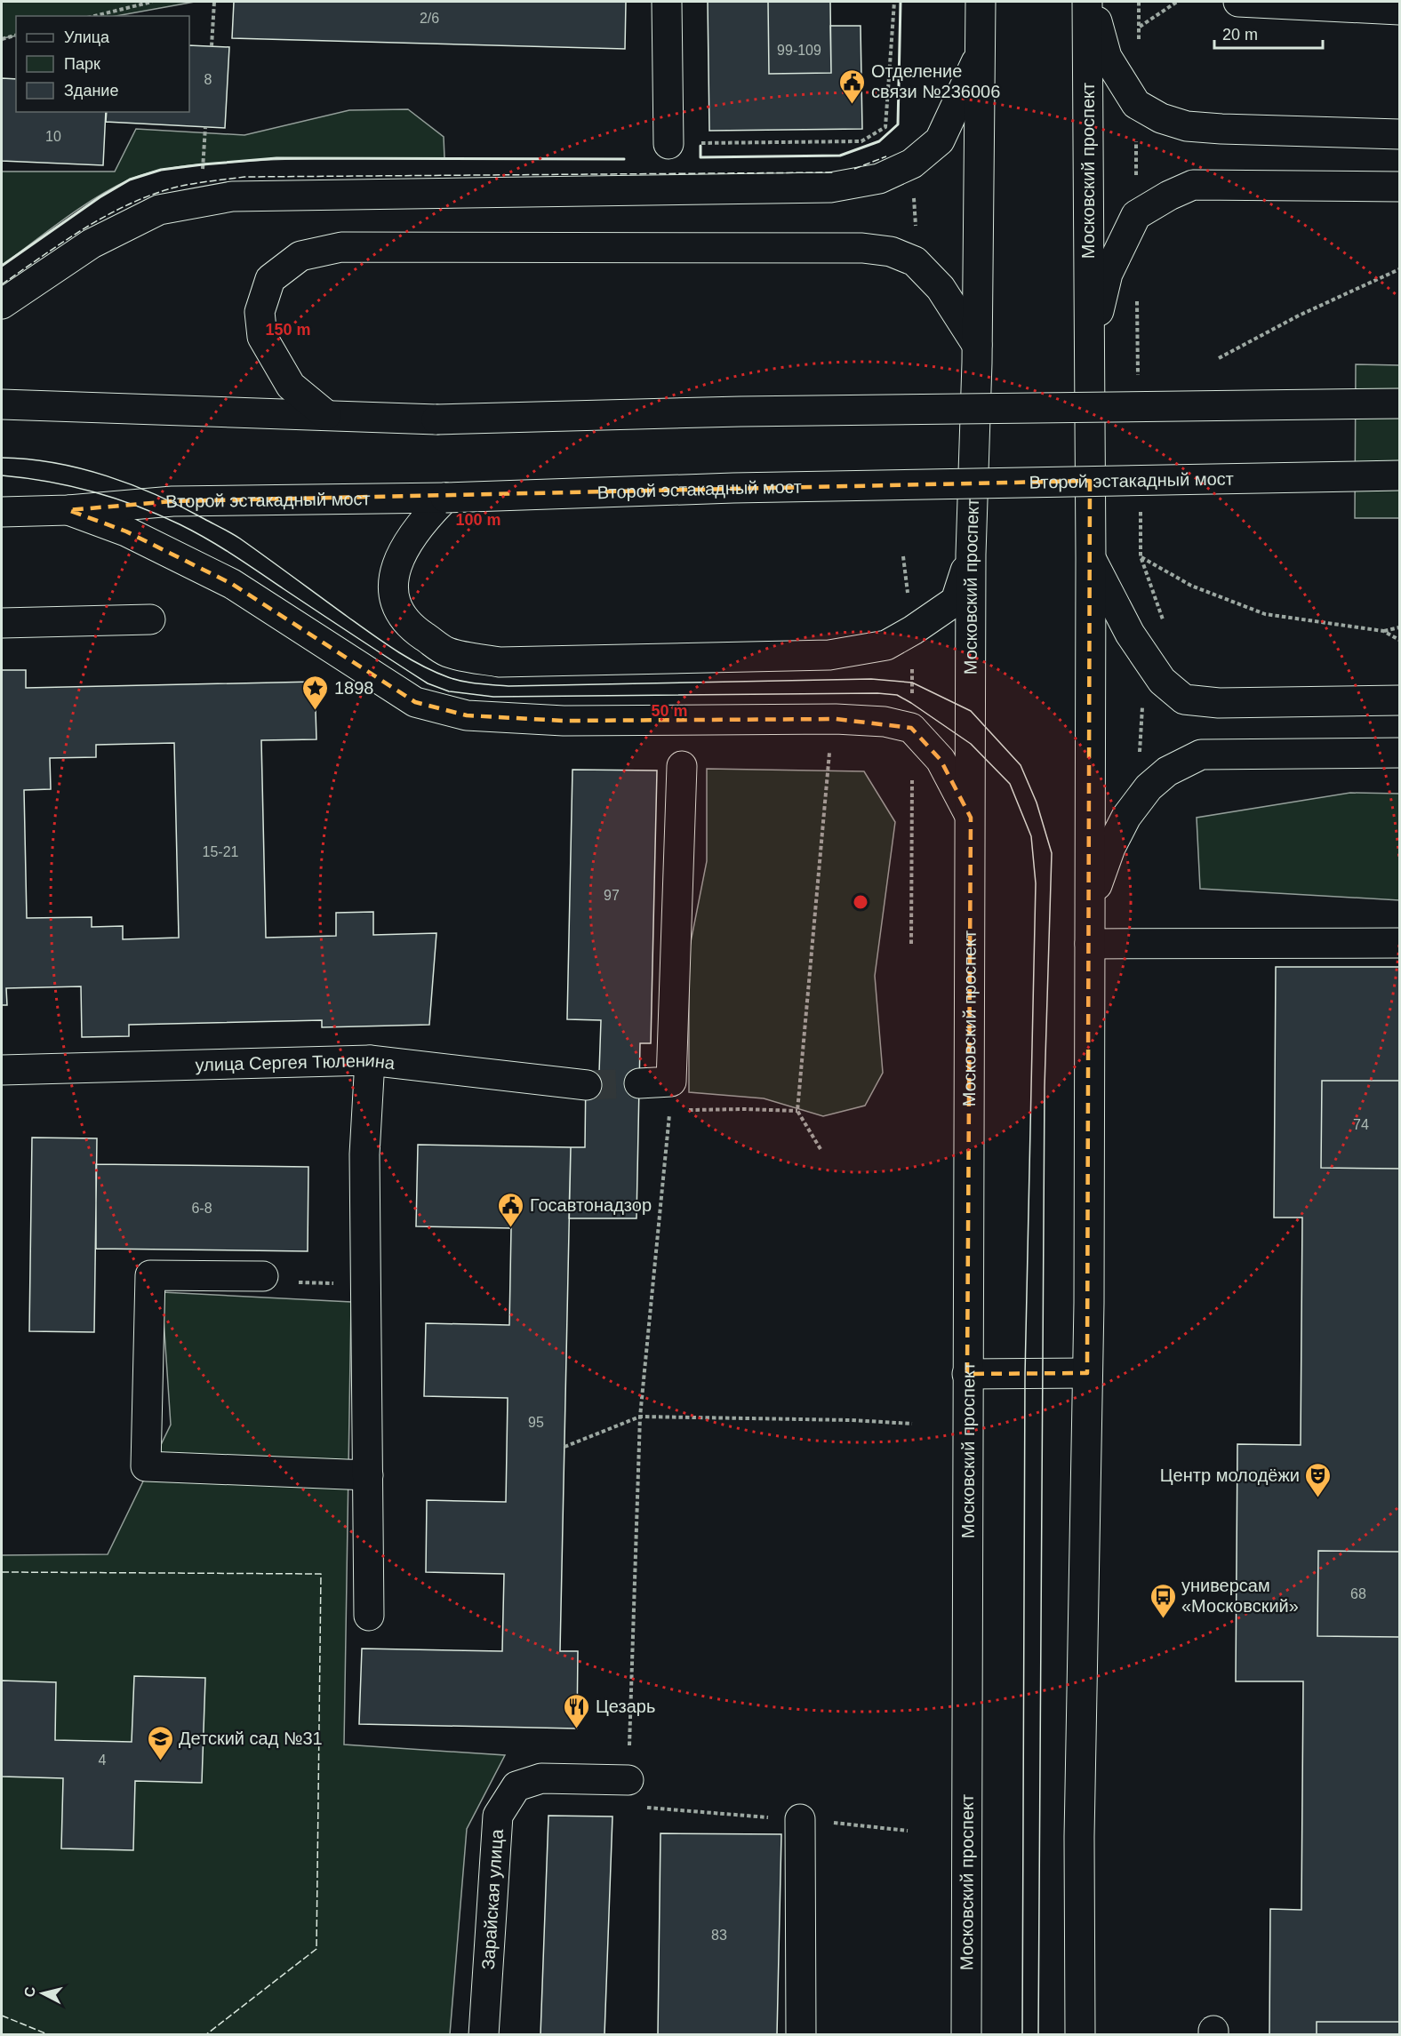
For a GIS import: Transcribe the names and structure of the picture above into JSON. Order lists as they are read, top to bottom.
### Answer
{
  "streets": {
    "main road": [
      "Московский проспект",
      "Второй эстакадный мост",
      "улица Сергея Тюленина",
      "Зарайская улица"
    ]
  },
  "places": {
    "public building": ["Отделение связи №236006", "Госавтонадзор"],
    "place": ["1898"],
    "theatre": ["Центр молодёжи"],
    "bus stop": ["универсам «Московский»"],
    "restaurant": ["Цезарь"],
    "school or university": ["Детский сад №31"]
  },
  "house_numbers": [
    "2/6",
    "99-109",
    "8",
    "10",
    "15-21",
    "97",
    "74",
    "6-8",
    "95",
    "68",
    "4",
    "83"
  ],
  "legend": ["Улица", "Парк", "Здание"],
  "scale_bar": "20 m",
  "north": "left",
  "rings": ["150 m", "100 m", "50 m"]
}
